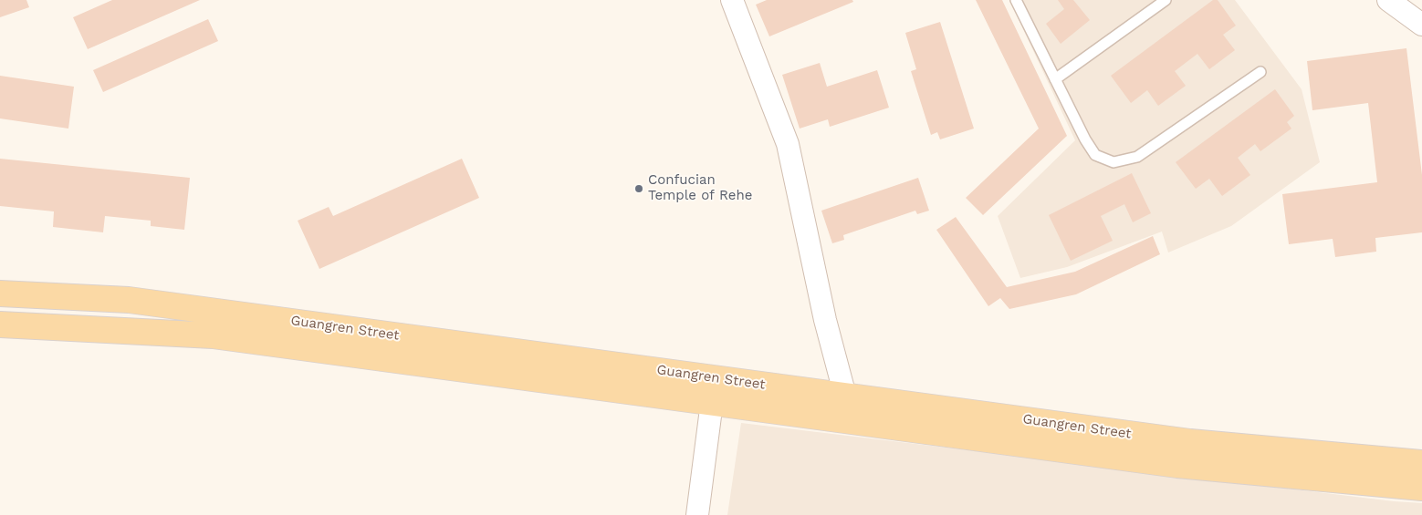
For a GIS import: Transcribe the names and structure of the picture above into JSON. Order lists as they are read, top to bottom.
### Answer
{
  "streets": {
    "main road": ["Guangren Street"]
  },
  "places": ["Confucian Temple of Rehe"]
}
